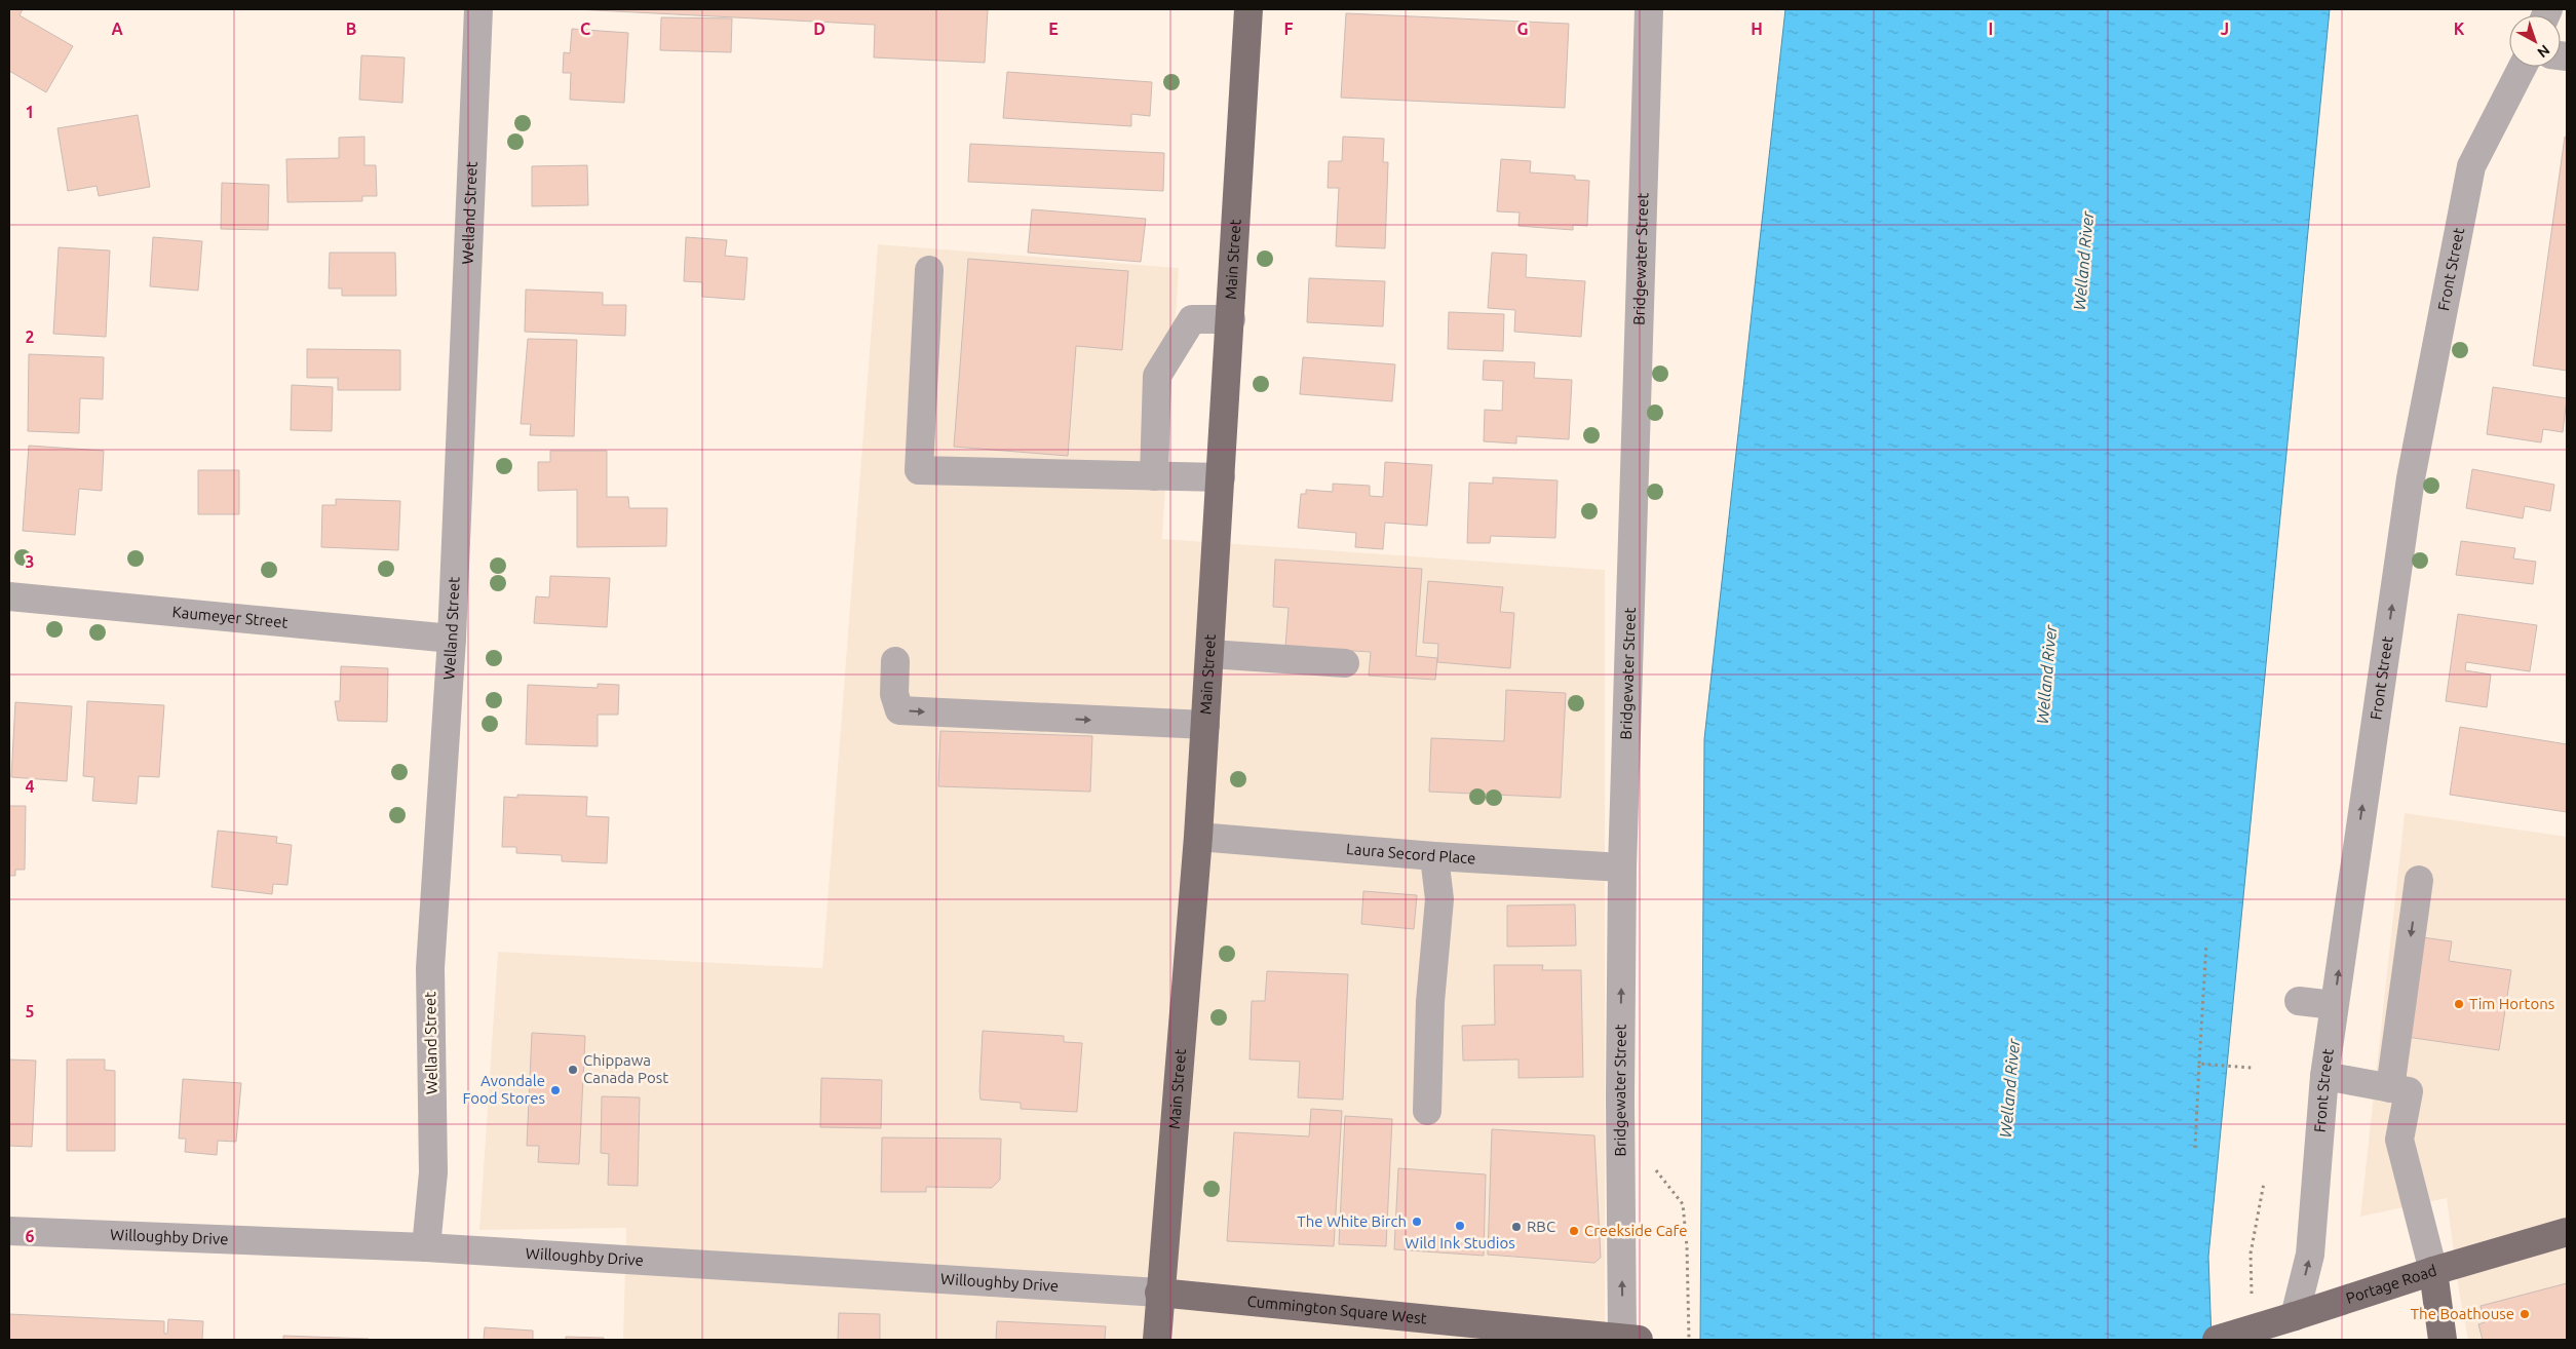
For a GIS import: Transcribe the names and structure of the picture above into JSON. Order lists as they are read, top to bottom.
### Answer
{
  "streets": {
    "main road": ["Main Street", "Portage Road", "Cummington Square West"],
    "street": [
      "Welland Street",
      "Bridgewater Street",
      "Front Street",
      "Kaumeyer Street",
      "Laura Secord Place",
      "Willoughby Drive"
    ]
  },
  "crossings": [
    ["Welland Street", "Kaumeyer Street"],
    ["Welland Street", "Willoughby Drive"],
    ["Bridgewater Street", "Laura Secord Place"],
    ["Main Street", "Laura Secord Place"],
    ["Main Street", "Willoughby Drive"],
    ["Main Street", "Cummington Square West"],
    ["Front Street", "Portage Road"],
    ["Willoughby Drive", "Cummington Square West"]
  ],
  "one_way": ["Front Street"],
  "water": ["Welland River"],
  "places": [
    "Tim Hortons",
    "Chippawa Canada Post",
    "Avondale Food Stores",
    "The White Birch",
    "Wild Ink Studios",
    "RBC",
    "Creekside Cafe",
    "The Boathouse"
  ],
  "north": "bottom right",
  "grid": {
    "columns": [
      "A",
      "B",
      "C",
      "D",
      "E",
      "F",
      "G",
      "H",
      "I",
      "J",
      "K"
    ],
    "rows": [
      "1",
      "2",
      "3",
      "4",
      "5",
      "6"
    ]
  }
}
